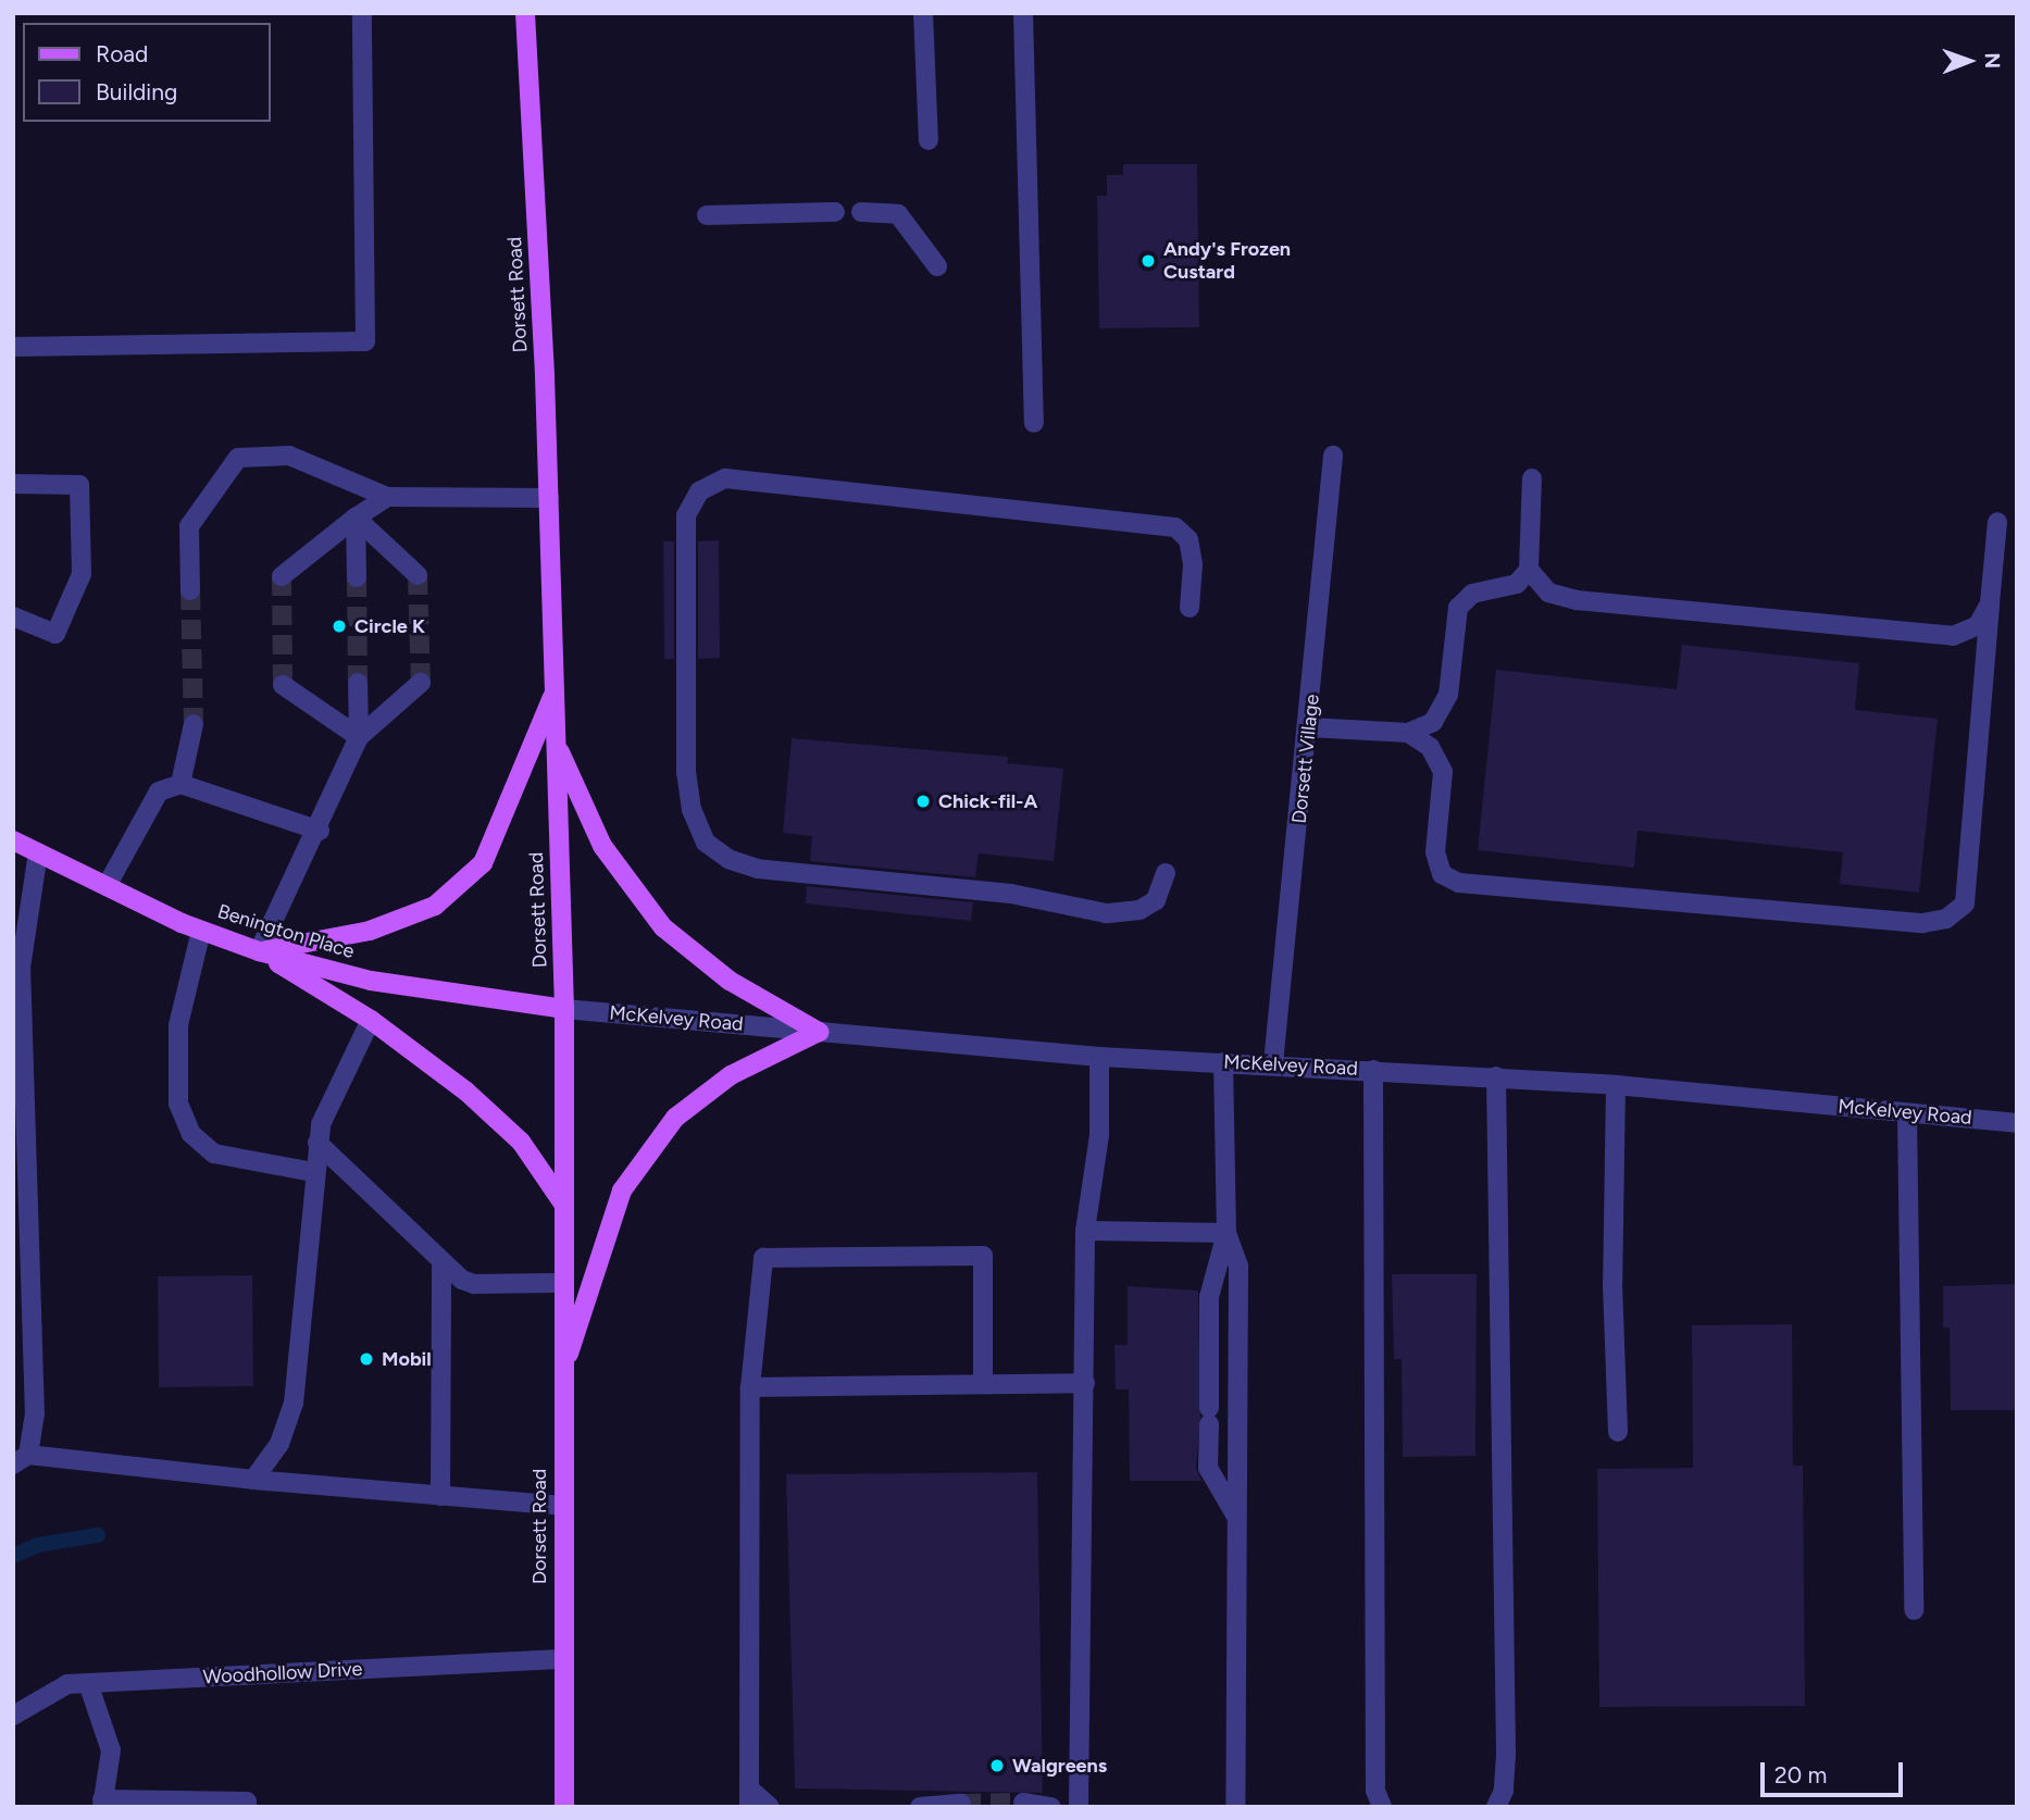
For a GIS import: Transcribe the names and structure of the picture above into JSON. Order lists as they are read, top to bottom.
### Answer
{
  "streets": {
    "main road": ["Dorsett Road", "Benington Place"],
    "street": ["Dorsett Village", "McKelvey Road", "Woodhollow Drive"]
  },
  "crossings": [
    ["Dorsett Road", "Benington Place"],
    ["Dorsett Road", "McKelvey Road"],
    ["Dorsett Road", "Woodhollow Drive"],
    ["Dorsett Village", "McKelvey Road"],
    ["Benington Place", "McKelvey Road"]
  ],
  "places": [
    "Andy's Frozen Custard",
    "Circle K",
    "Chick-fil-A",
    "Mobil",
    "Walgreens"
  ],
  "legend": ["Road", "Building"],
  "scale_bar": "20 m",
  "north": "right"
}
